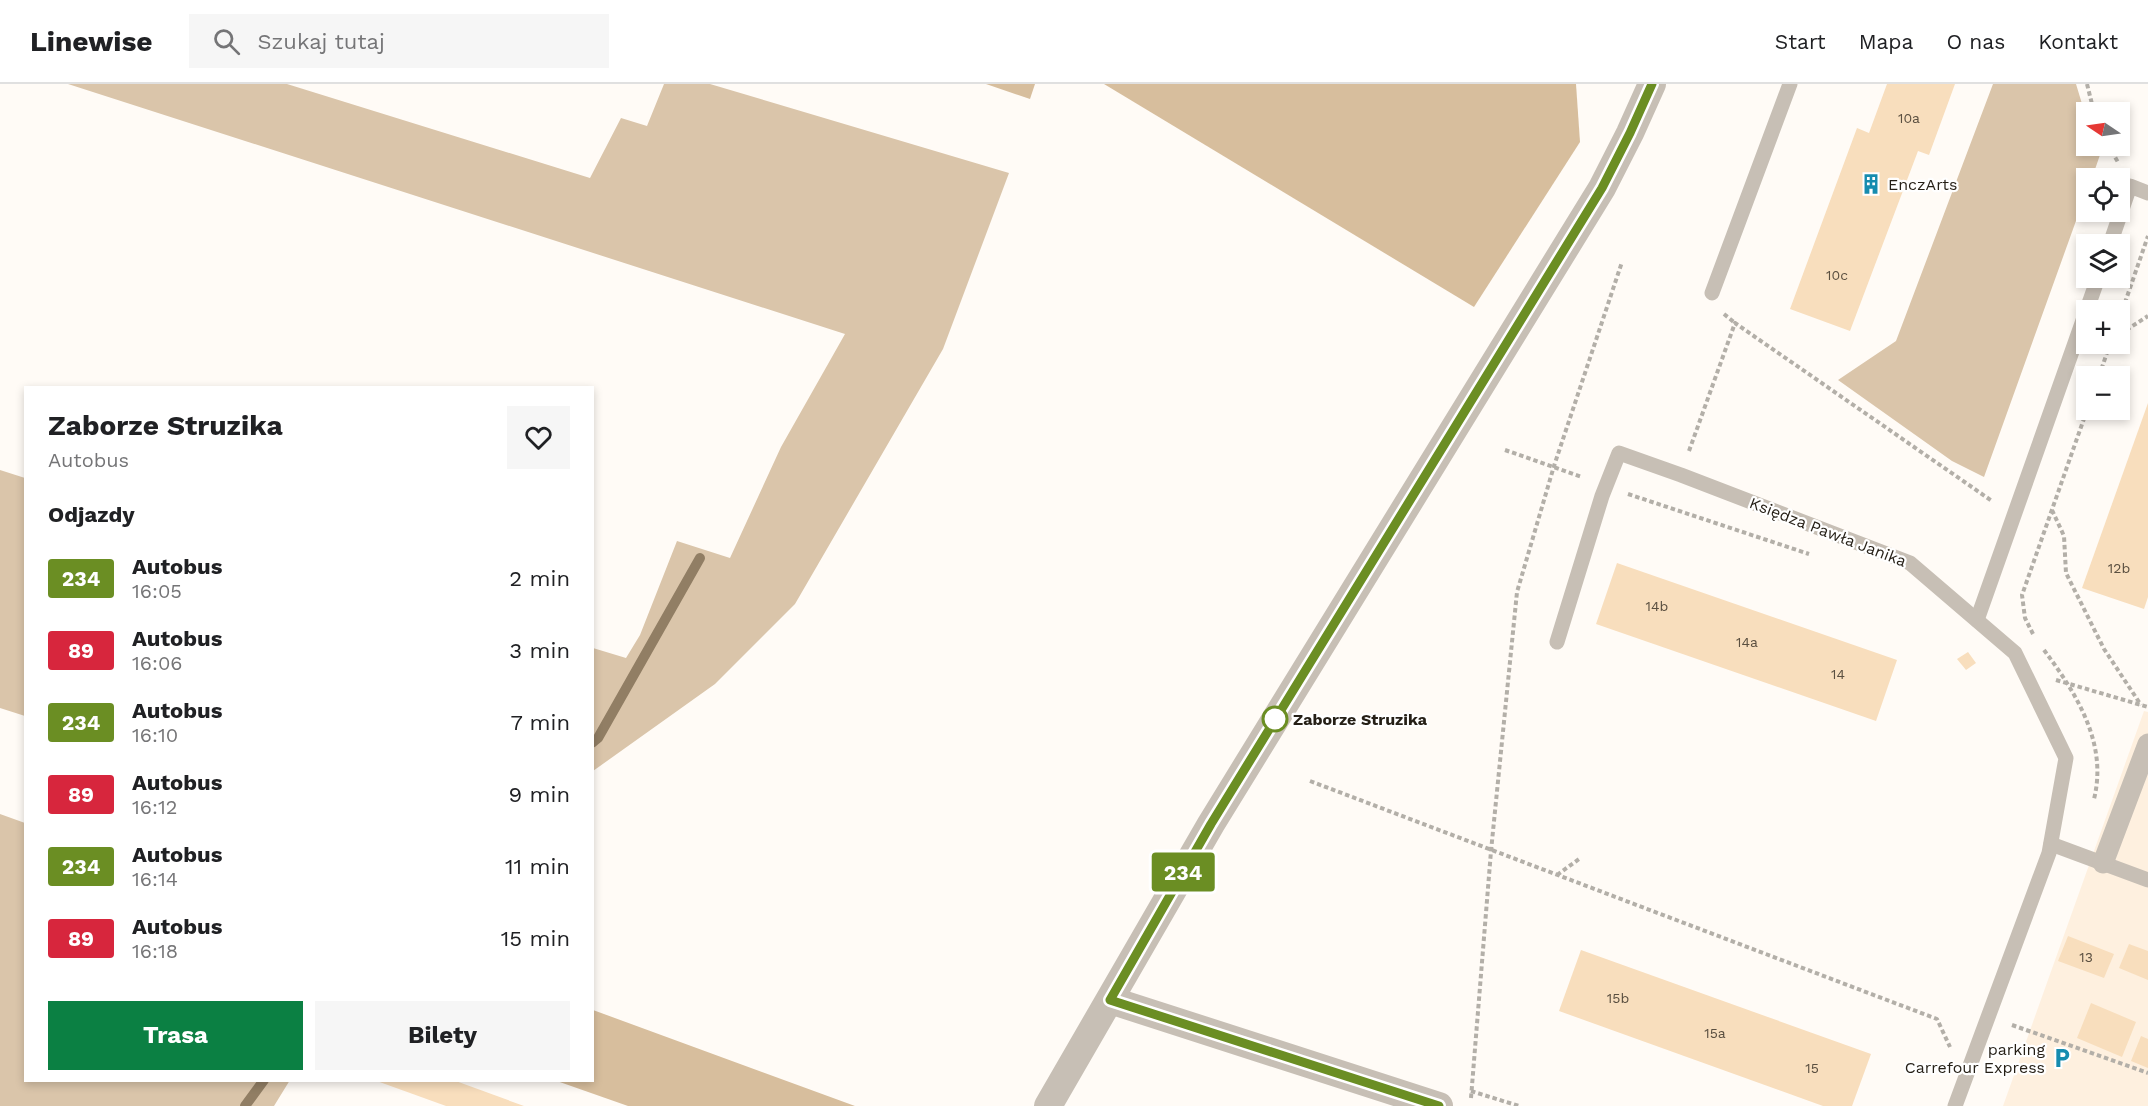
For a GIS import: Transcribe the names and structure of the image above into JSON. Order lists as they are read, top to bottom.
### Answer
{
  "streets": {
    "lane": ["Księdza Pawła Janika"]
  },
  "places": {
    "building": ["EnczArts"],
    "other": ["Zaborze Struzika"],
    "parking": ["parking Carrefour Express"]
  },
  "lines": ["bus line 234"],
  "house_numbers": [
    "10a",
    "10c",
    "12b",
    "14b",
    "14a",
    "14",
    "13",
    "15b",
    "15a",
    "15"
  ],
  "north": "left",
  "page": {
    "header": "Linewise",
    "search": "Szukaj tutaj",
    "nav": [
      "Start",
      "Mapa",
      "O nas",
      "Kontakt"
    ],
    "on_map": "234",
    "map_buttons": ["+", "−"],
    "heading": [
      ["Zaborze Struzika", "Autobus"],
      "Odjazdy"
    ],
    "list": [
      {
        "mark": "234",
        "name": "Autobus",
        "note": "16:05",
        "value": "2 min"
      },
      {
        "mark": "89",
        "name": "Autobus",
        "note": "16:06",
        "value": "3 min"
      },
      {
        "mark": "234",
        "name": "Autobus",
        "note": "16:10",
        "value": "7 min"
      },
      {
        "mark": "89",
        "name": "Autobus",
        "note": "16:12",
        "value": "9 min"
      },
      {
        "mark": "234",
        "name": "Autobus",
        "note": "16:14",
        "value": "11 min"
      },
      {
        "mark": "89",
        "name": "Autobus",
        "note": "16:18",
        "value": "15 min"
      }
    ],
    "buttons": ["Trasa", "Bilety"]
  }
}
